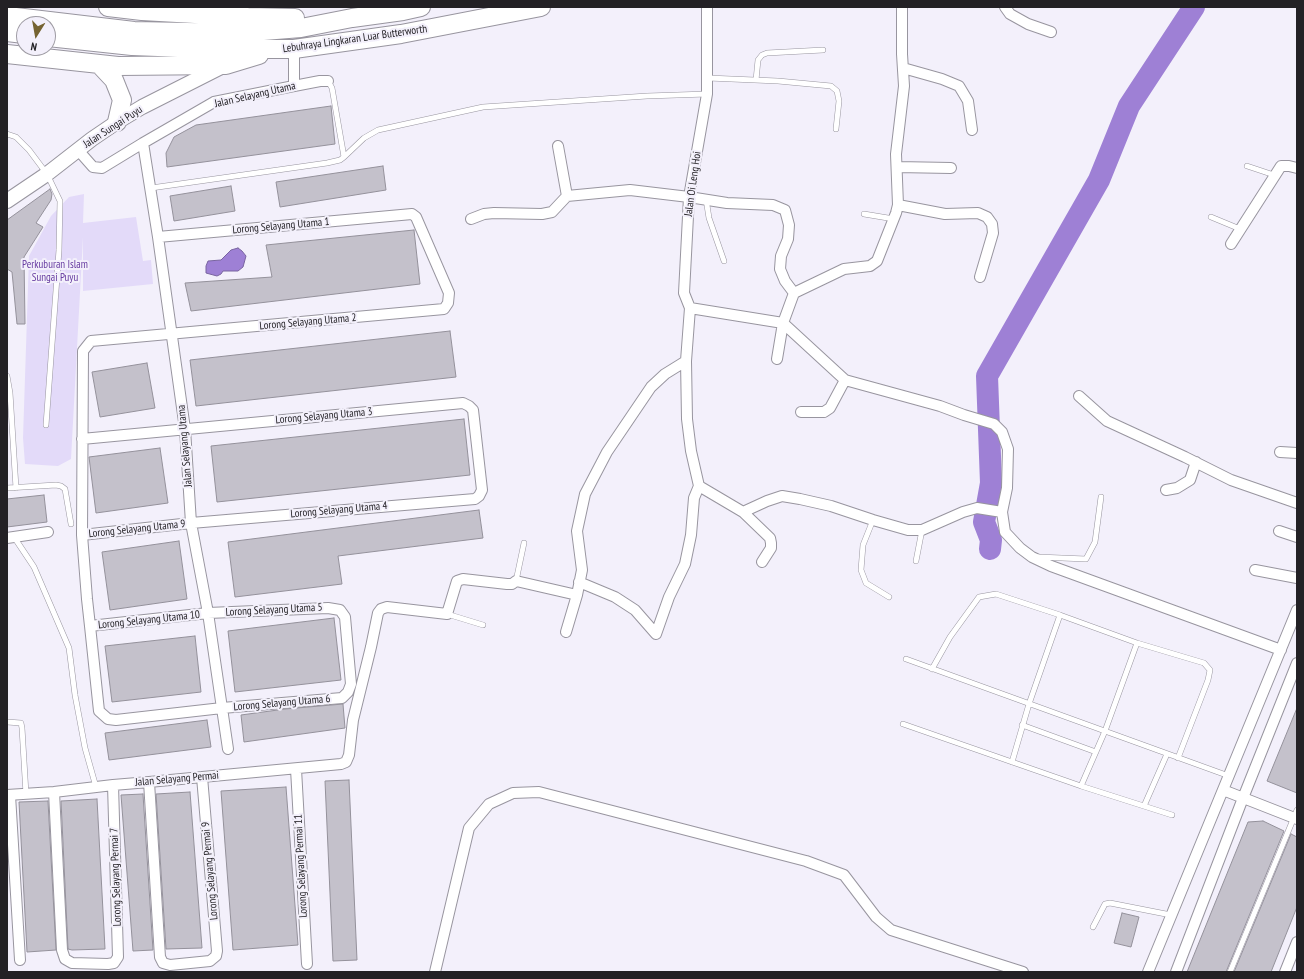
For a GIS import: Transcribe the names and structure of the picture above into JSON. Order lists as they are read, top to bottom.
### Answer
{
  "streets": {
    "highway": ["Lebuhraya Lingkaran Luar Butterworth"],
    "main road": ["Jalan Sungai Puyu"],
    "street": [
      "Jalan Selayang Utama",
      "Jalan Oi Leng Hoi",
      "Lorong Selayang Utama 1",
      "Lorong Selayang Utama 2",
      "Lorong Selayang Utama 3",
      "Lorong Selayang Utama 4",
      "Lorong Selayang Utama 9",
      "Lorong Selayang Utama 5",
      "Lorong Selayang Utama 10",
      "Lorong Selayang Utama 6",
      "Jalan Selayang Permai",
      "Lorong Selayang Permai 11",
      "Lorong Selayang Permai 9",
      "Lorong Selayang Permai 7"
    ]
  },
  "crossings": [
    ["Jalan Selayang Utama", "Jalan Sungai Puyu"],
    ["Jalan Selayang Utama", "Lorong Selayang Utama 1"],
    ["Jalan Selayang Utama", "Lorong Selayang Utama 2"],
    ["Jalan Selayang Utama", "Lorong Selayang Utama 3"],
    ["Jalan Selayang Utama", "Lorong Selayang Utama 4"],
    ["Jalan Selayang Utama", "Lorong Selayang Utama 9"],
    ["Jalan Selayang Utama", "Lorong Selayang Utama 5"],
    ["Jalan Selayang Utama", "Lorong Selayang Utama 10"],
    ["Jalan Selayang Utama", "Lorong Selayang Utama 6"],
    ["Lorong Selayang Utama 1", "Lorong Selayang Utama 2"],
    ["Lorong Selayang Utama 2", "Lorong Selayang Utama 3"],
    ["Lorong Selayang Utama 3", "Lorong Selayang Utama 4"],
    ["Lorong Selayang Utama 4", "Lorong Selayang Utama 9"],
    ["Lorong Selayang Utama 5", "Lorong Selayang Utama 10"],
    ["Lorong Selayang Utama 5", "Lorong Selayang Utama 6"],
    ["Lorong Selayang Utama 10", "Lorong Selayang Utama 6"],
    ["Jalan Selayang Permai", "Lorong Selayang Permai 11"],
    ["Jalan Selayang Permai", "Lorong Selayang Permai 9"],
    ["Jalan Selayang Permai", "Lorong Selayang Permai 7"]
  ],
  "parks": ["Perkuburan Islam Sungai Puyu"],
  "north": "bottom"
}
